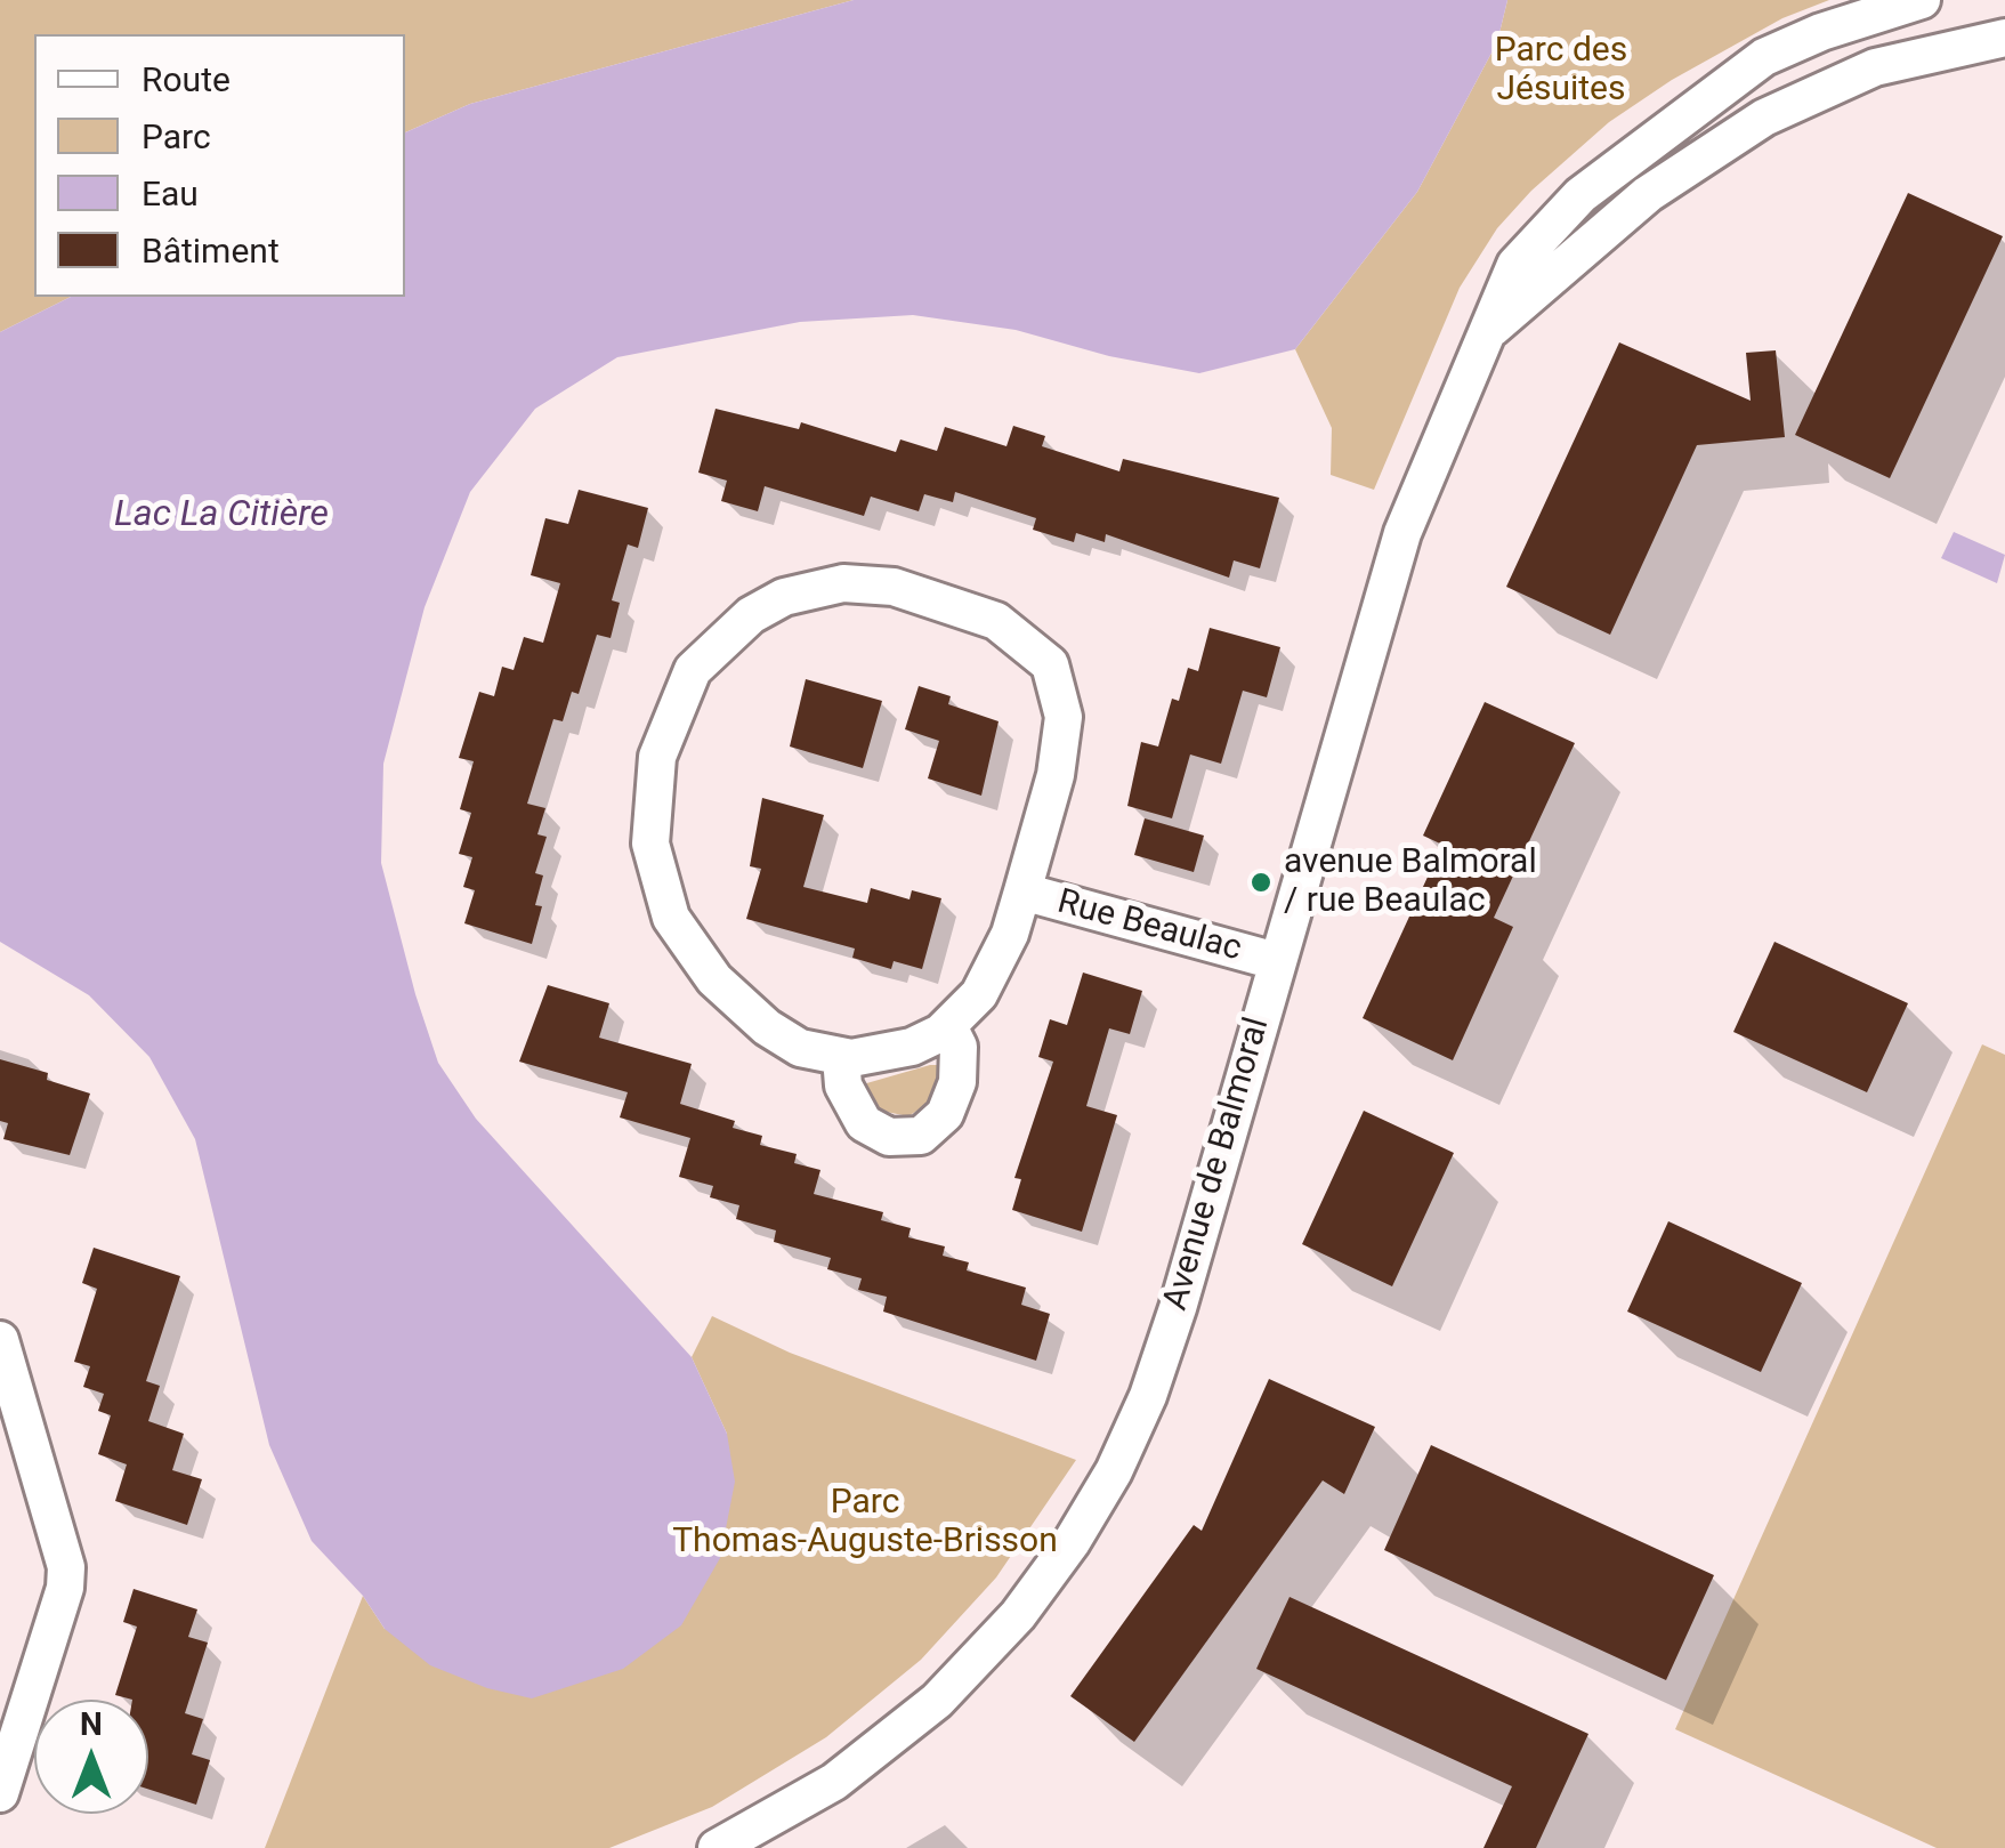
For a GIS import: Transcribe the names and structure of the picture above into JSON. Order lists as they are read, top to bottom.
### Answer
{
  "streets": {
    "street": ["Rue Beaulac", "Avenue de Balmoral"]
  },
  "crossings": [
    ["Rue Beaulac", "Avenue de Balmoral"]
  ],
  "water": ["Lac La Citière"],
  "parks": ["Parc des Jésuites", "Parc Thomas-Auguste-Brisson"],
  "places": ["avenue Balmoral / rue Beaulac"],
  "legend": [
    "Route",
    "Parc",
    "Eau",
    "Bâtiment"
  ],
  "north": "top"
}
